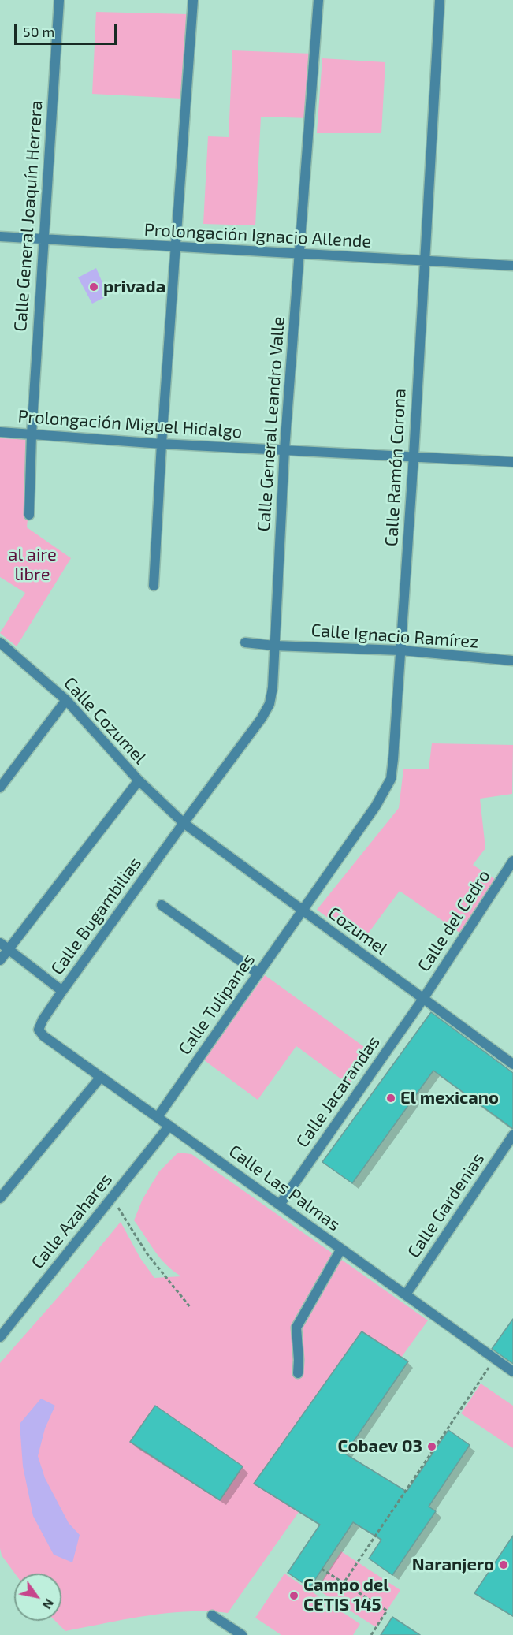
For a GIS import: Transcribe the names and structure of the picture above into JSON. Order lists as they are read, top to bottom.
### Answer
{
  "streets": {
    "street": [
      "Calle General Joaquín Herrera",
      "Prolongación Ignacio Allende",
      "Prolongación Miguel Hidalgo",
      "Calle General Leandro Valle",
      "Calle Ramón Corona",
      "Calle Ignacio Ramírez",
      "Calle Cozumel",
      "Calle Bugambilias",
      "Calle del Cedro",
      "Cozumel",
      "Calle Tulipanes",
      "Calle Jacarandas",
      "Calle Las Palmas",
      "Calle Gardenias",
      "Calle Azahares"
    ]
  },
  "crossings": [
    ["Calle General Joaquín Herrera", "Prolongación Ignacio Allende"],
    ["Calle General Joaquín Herrera", "Prolongación Miguel Hidalgo"],
    ["Prolongación Ignacio Allende", "Calle General Leandro Valle"],
    ["Prolongación Ignacio Allende", "Calle Ramón Corona"],
    ["Prolongación Miguel Hidalgo", "Calle General Leandro Valle"],
    ["Prolongación Miguel Hidalgo", "Calle Ramón Corona"],
    ["Calle General Leandro Valle", "Calle Ignacio Ramírez"],
    ["Calle General Leandro Valle", "Calle Cozumel"],
    ["Calle General Leandro Valle", "Calle Bugambilias"],
    ["Calle General Leandro Valle", "Cozumel"],
    ["Calle Ramón Corona", "Calle Ignacio Ramírez"],
    ["Calle Ramón Corona", "Cozumel"],
    ["Calle Ramón Corona", "Calle Tulipanes"],
    ["Calle Cozumel", "Calle Bugambilias"],
    ["Calle Cozumel", "Cozumel"],
    ["Calle Bugambilias", "Cozumel"],
    ["Calle Bugambilias", "Calle Las Palmas"],
    ["Calle del Cedro", "Cozumel"],
    ["Calle del Cedro", "Calle Jacarandas"],
    ["Cozumel", "Calle Tulipanes"],
    ["Cozumel", "Calle Jacarandas"],
    ["Calle Tulipanes", "Calle Las Palmas"],
    ["Calle Jacarandas", "Calle Las Palmas"],
    ["Calle Las Palmas", "Calle Gardenias"],
    ["Calle Las Palmas", "Calle Azahares"]
  ],
  "parks": ["al aire libre"],
  "places": [
    "privada",
    "El mexicano",
    "Cobaev 03",
    "Naranjero",
    "Campo del CETIS 145"
  ],
  "scale_bar": "50 m",
  "north": "bottom right"
}
